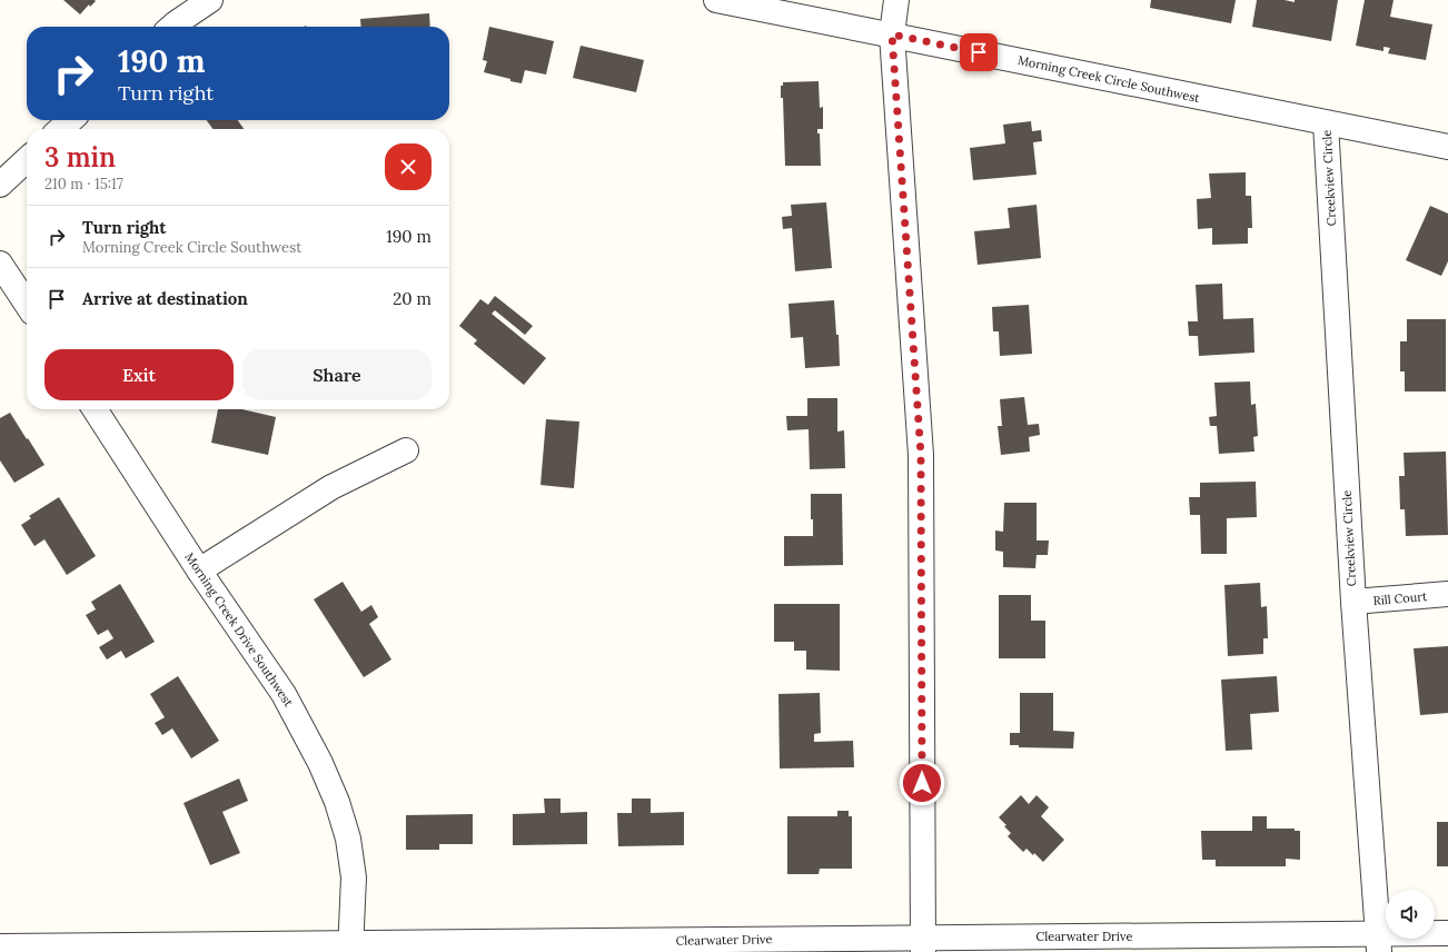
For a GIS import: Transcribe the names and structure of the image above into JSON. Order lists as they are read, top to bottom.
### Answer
{
  "streets": {
    "street": [
      "Morning Creek Circle Southwest",
      "Creekview Circle",
      "Rill Court",
      "Morning Creek Drive Southwest",
      "Clearwater Drive"
    ]
  },
  "crossings": [
    ["Morning Creek Circle Southwest", "Creekview Circle"],
    ["Creekview Circle", "Rill Court"],
    ["Creekview Circle", "Clearwater Drive"],
    ["Morning Creek Drive Southwest", "Clearwater Drive"]
  ],
  "page": {
    "turn": ["190 m", "Turn right"],
    "heading": ["3 min", "210 m · 15:17"],
    "list": [
      {
        "name": "Turn right",
        "note": "Morning Creek Circle Southwest",
        "value": "190 m"
      },
      {
        "name": "Arrive at destination",
        "value": "20 m"
      }
    ],
    "buttons": ["Exit", "Share"]
  }
}
